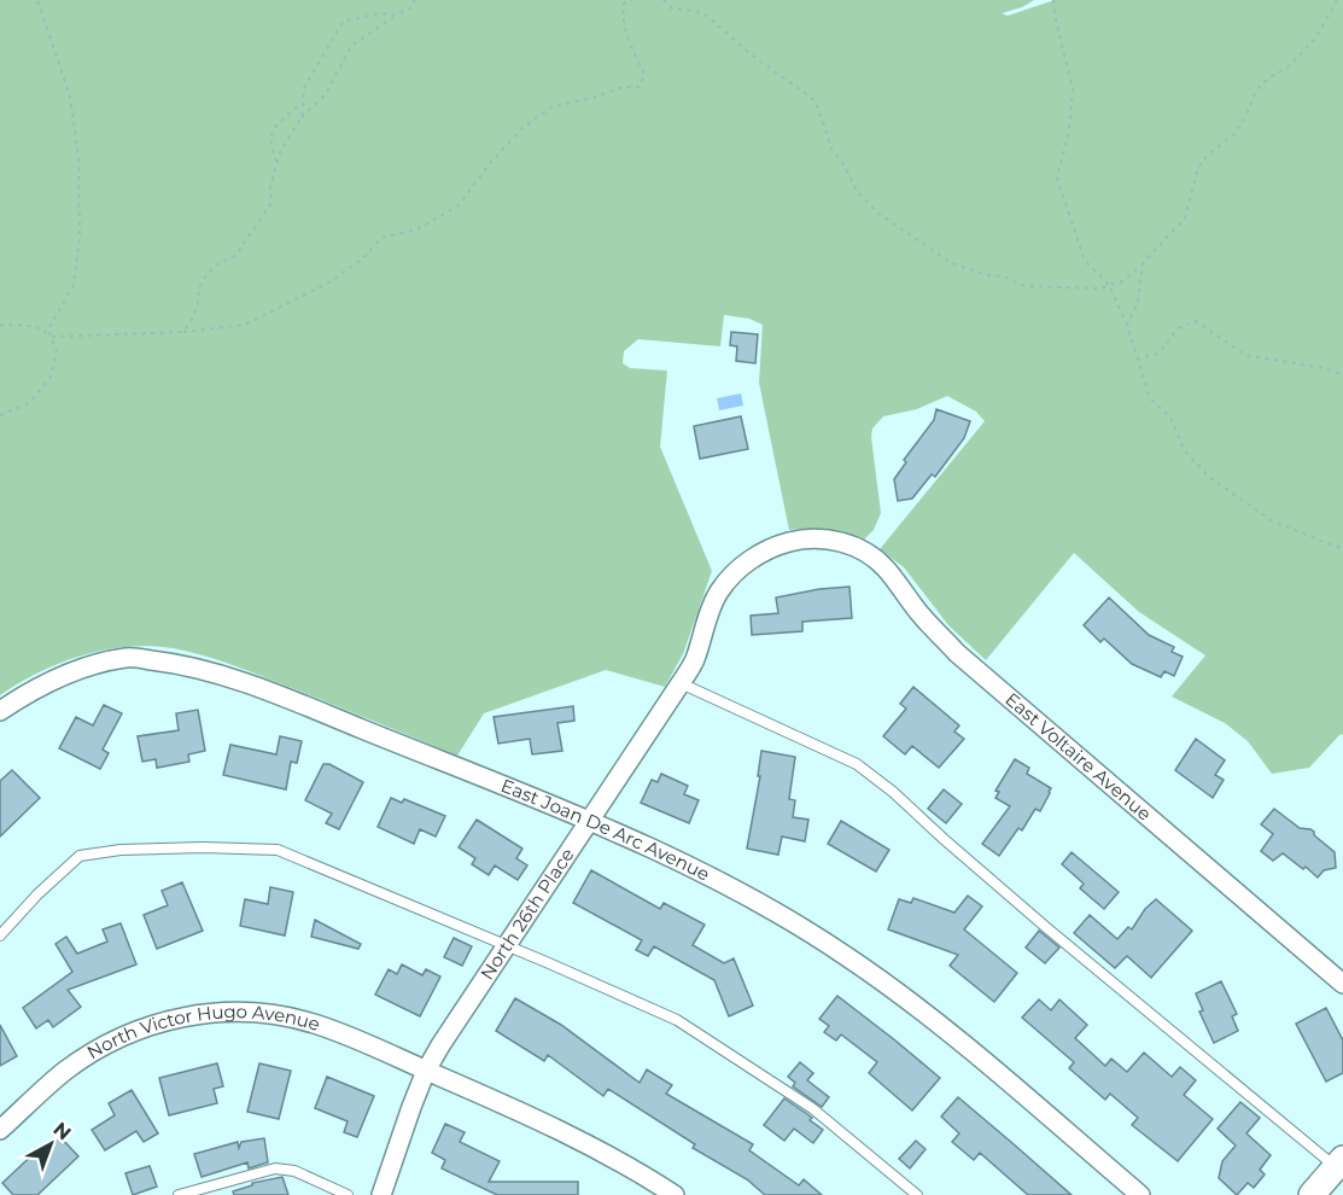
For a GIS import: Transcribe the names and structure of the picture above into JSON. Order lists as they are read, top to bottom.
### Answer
{
  "streets": {
    "street": [
      "East Voltaire Avenue",
      "East Joan De Arc Avenue",
      "North 26th Place",
      "North Victor Hugo Avenue"
    ]
  },
  "crossings": [
    ["East Voltaire Avenue", "North 26th Place"],
    ["East Joan De Arc Avenue", "North 26th Place"],
    ["North 26th Place", "North Victor Hugo Avenue"]
  ],
  "north": "top right"
}
